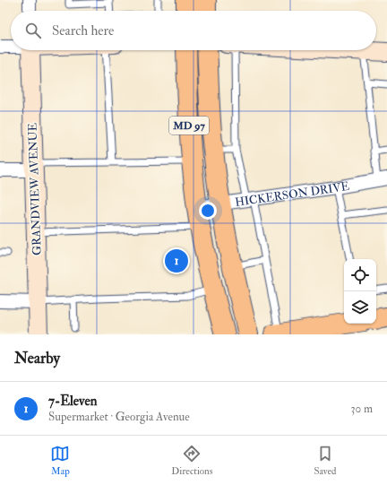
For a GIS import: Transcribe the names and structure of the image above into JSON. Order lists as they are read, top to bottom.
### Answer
{
  "streets": {
    "main road": ["MD 97"],
    "street": ["GRANDVIEW AVENUE", "HICKERSON DRIVE"]
  },
  "crossings": [
    ["MD 97", "HICKERSON DRIVE"]
  ],
  "page": {
    "search": "Search here",
    "pins": "1",
    "heading": "Nearby",
    "list": [
      {
        "mark": "1",
        "name": "7-Eleven",
        "note": "Supermarket · Georgia Avenue",
        "value": "30 m"
      }
    ],
    "nav": ["Map", "Directions", "Saved"]
  }
}
